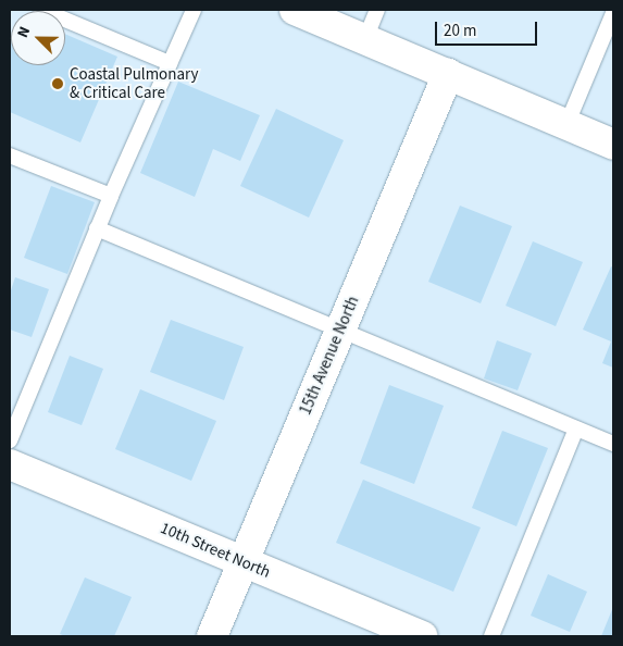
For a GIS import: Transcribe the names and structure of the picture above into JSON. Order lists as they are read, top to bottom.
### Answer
{
  "streets": {
    "street": ["15th Avenue North", "10th Street North"]
  },
  "crossings": [
    ["15th Avenue North", "10th Street North"]
  ],
  "places": ["Coastal Pulmonary & Critical Care"],
  "scale_bar": "20 m",
  "north": "top left"
}
